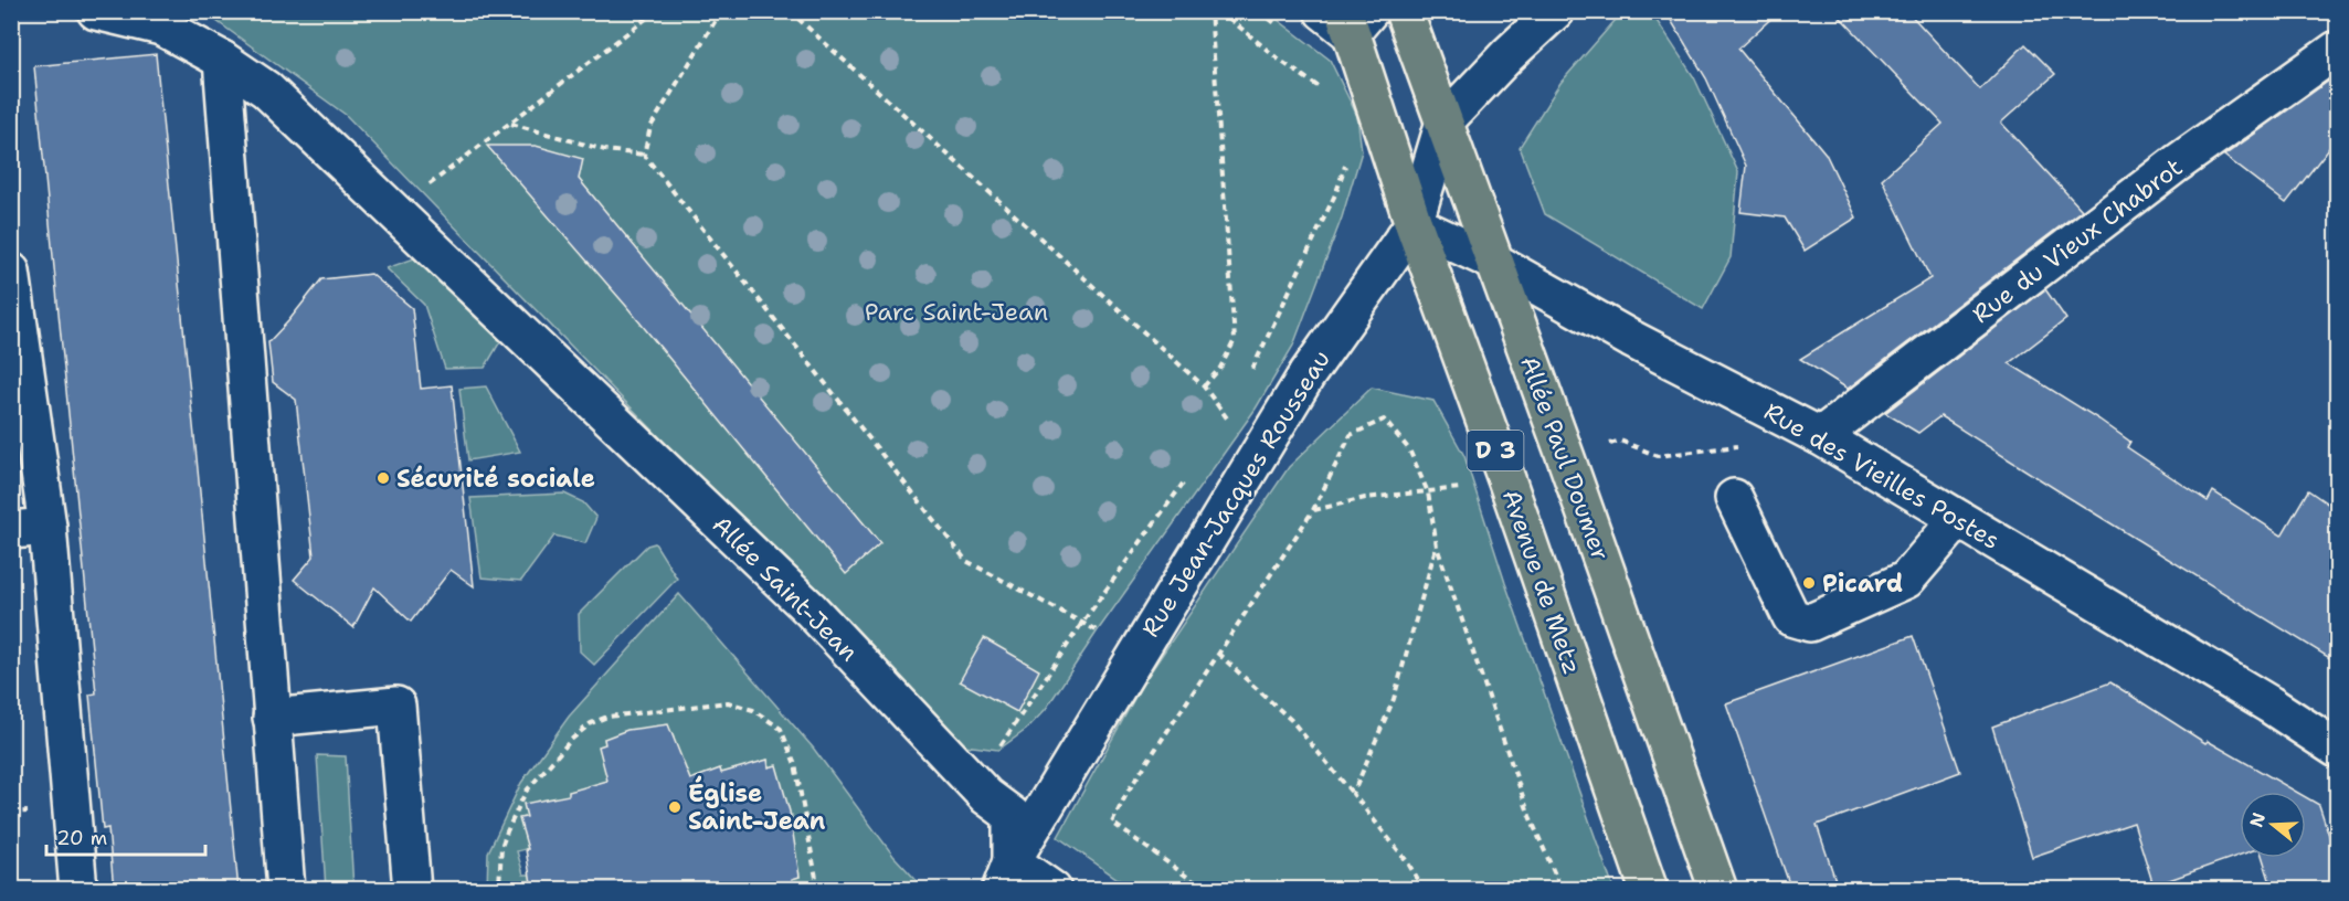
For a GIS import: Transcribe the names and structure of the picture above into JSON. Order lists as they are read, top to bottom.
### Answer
{
  "streets": {
    "main road": ["D 3", "Allée Paul Doumer", "Avenue de Metz"],
    "street": [
      "Rue du Vieux Chabrot",
      "Rue des Vieilles Postes",
      "Rue Jean-Jacques Rousseau",
      "Allée Saint-Jean"
    ]
  },
  "crossings": [
    ["Rue du Vieux Chabrot", "Rue des Vieilles Postes"],
    ["Allée Paul Doumer", "Rue des Vieilles Postes"],
    ["Allée Paul Doumer", "Rue Jean-Jacques Rousseau"],
    ["Rue des Vieilles Postes", "Rue Jean-Jacques Rousseau"],
    ["Rue des Vieilles Postes", "Avenue de Metz"],
    ["Rue Jean-Jacques Rousseau", "Avenue de Metz"],
    ["Rue Jean-Jacques Rousseau", "Allée Saint-Jean"]
  ],
  "parks": ["Parc Saint-Jean"],
  "places": ["Sécurité sociale", "Picard", "Église Saint-Jean"],
  "scale_bar": "20 m",
  "north": "left"
}
